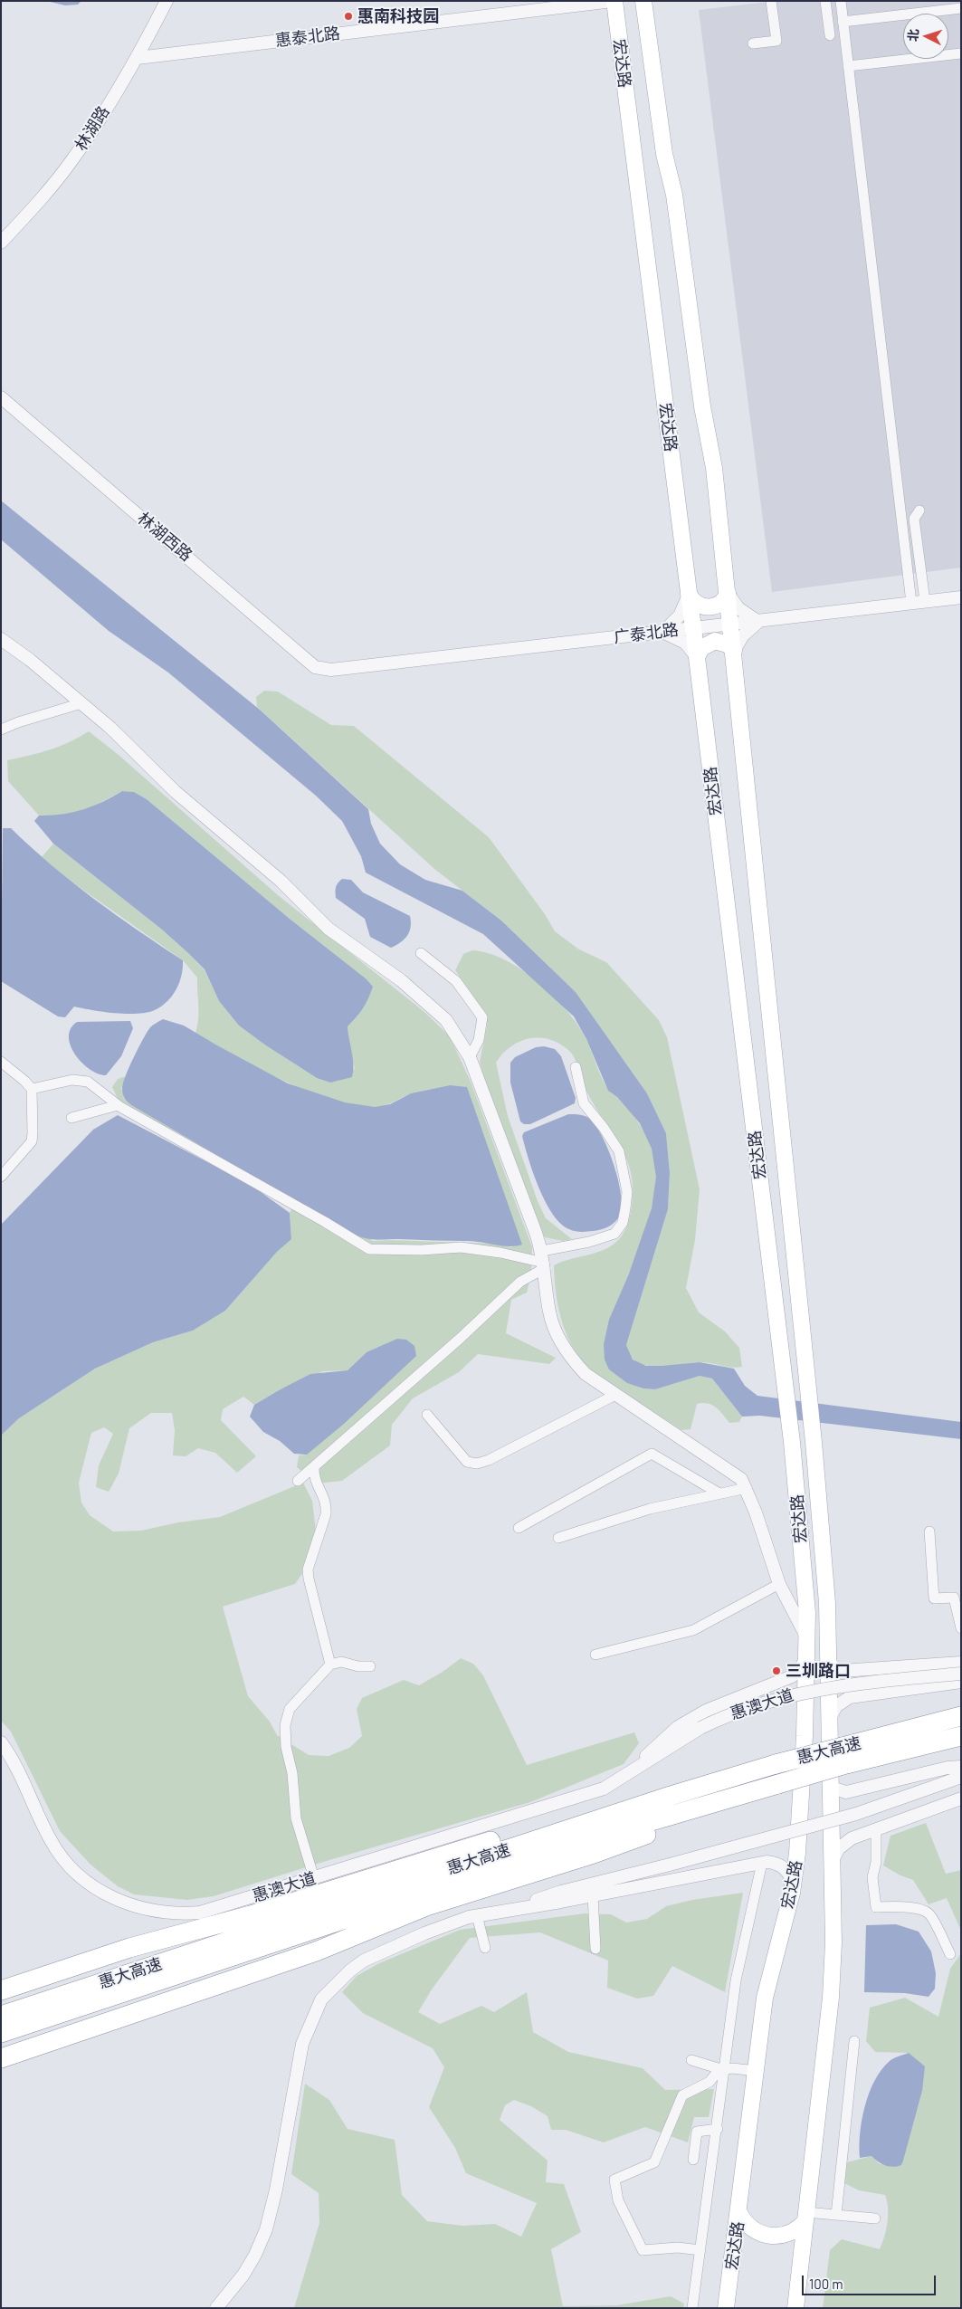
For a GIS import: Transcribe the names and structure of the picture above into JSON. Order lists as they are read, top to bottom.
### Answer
{
  "streets": {
    "highway": ["惠大高速"],
    "main road": ["宏达路"],
    "street": [
      "惠泰北路",
      "林湖路",
      "林湖西路",
      "广泰北路",
      "惠澳大道"
    ]
  },
  "crossings": [
    ["惠泰北路", "宏达路"],
    ["惠泰北路", "林湖路"],
    ["宏达路", "广泰北路"],
    ["林湖西路", "广泰北路"]
  ],
  "places": ["惠南科技园", "三圳路口"],
  "scale_bar": "100 m",
  "north": "left"
}
